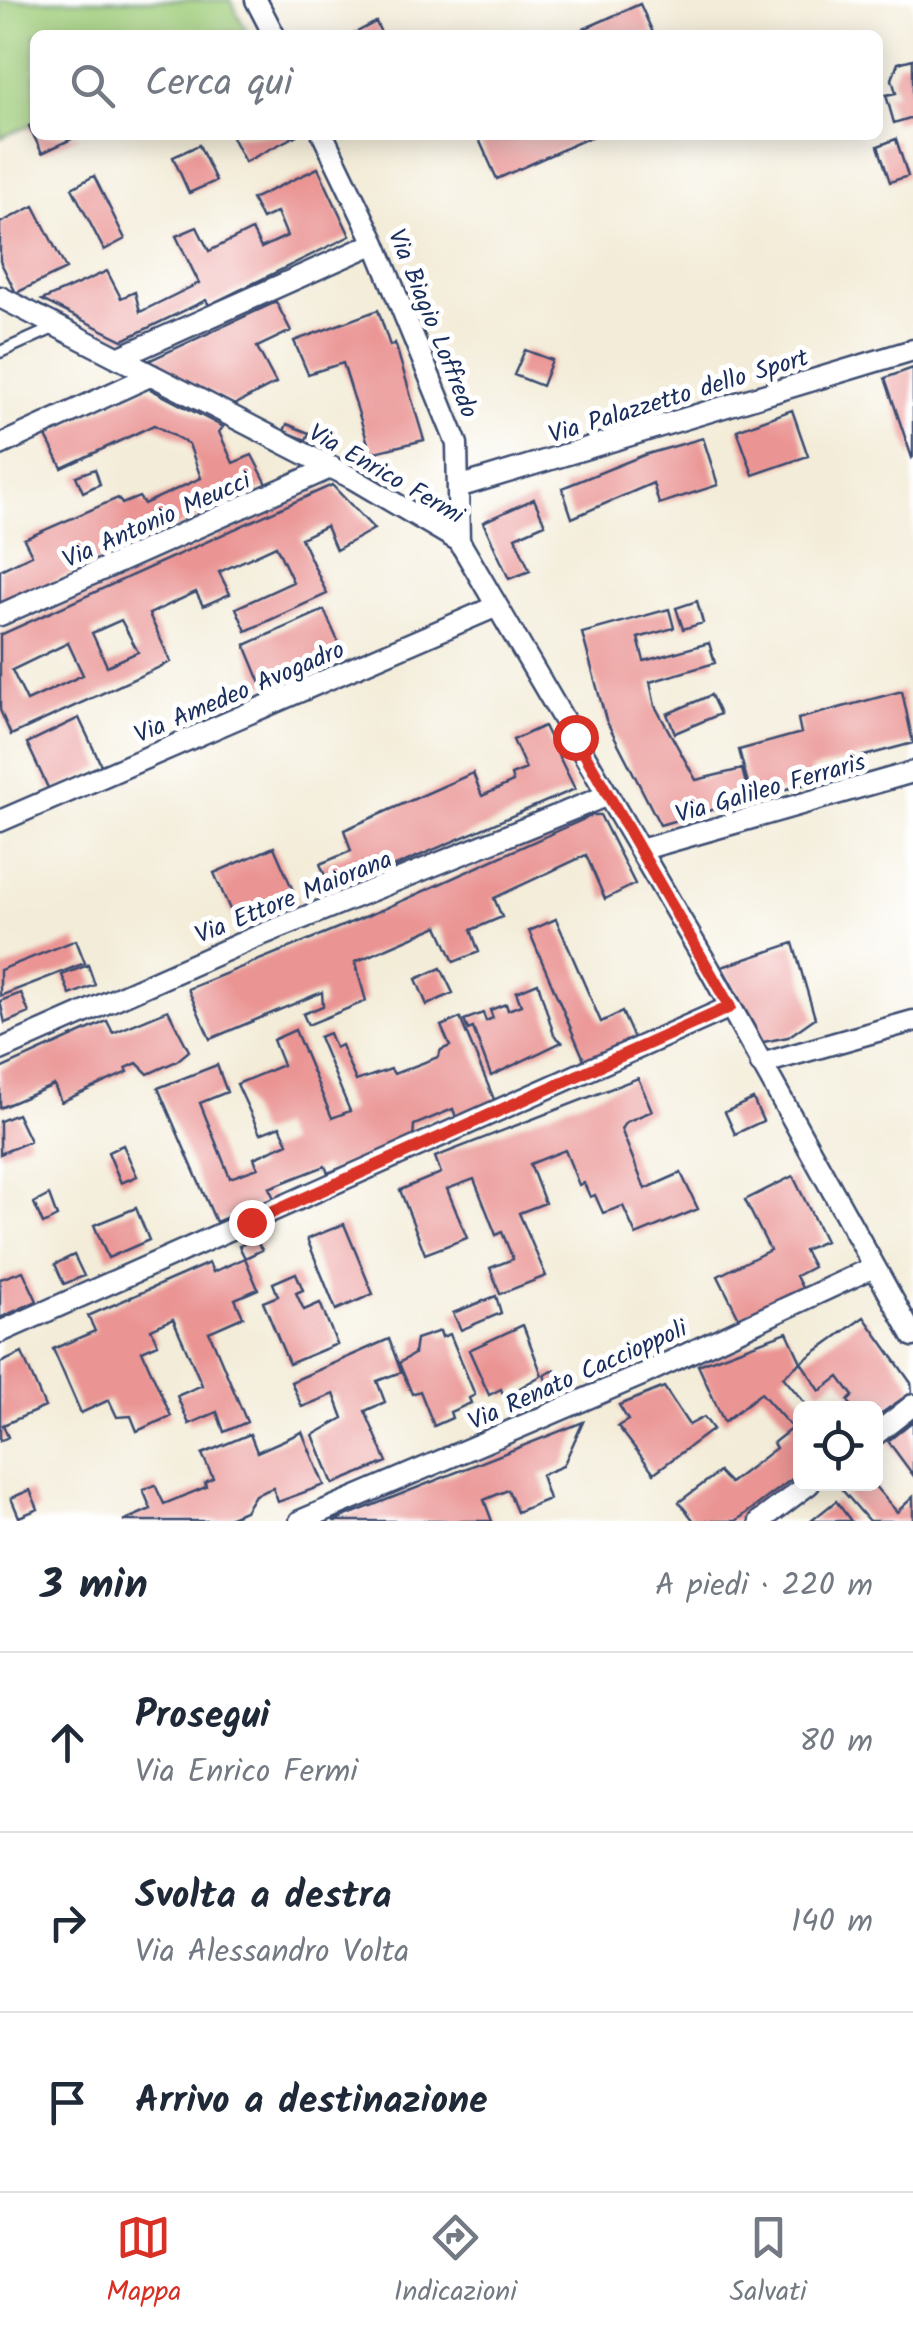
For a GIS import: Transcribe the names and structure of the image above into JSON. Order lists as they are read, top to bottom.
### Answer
{
  "streets": {
    "street": [
      "Via Biagio Loffredo",
      "Via Palazzetto dello Sport",
      "Via Enrico Fermi",
      "Via Antonio Meucci",
      "Via Amedeo Avogadro",
      "Via Galileo Ferraris",
      "Via Ettore Maiorana",
      "Via Renato Caccioppoli"
    ]
  },
  "crossings": [
    ["Via Biagio Loffredo", "Via Palazzetto dello Sport"],
    ["Via Biagio Loffredo", "Via Enrico Fermi"],
    ["Via Enrico Fermi", "Via Antonio Meucci"],
    ["Via Enrico Fermi", "Via Amedeo Avogadro"],
    ["Via Enrico Fermi", "Via Galileo Ferraris"],
    ["Via Enrico Fermi", "Via Ettore Maiorana"],
    ["Via Enrico Fermi", "Via Renato Caccioppoli"]
  ],
  "page": {
    "search": "Cerca qui",
    "heading": ["3 min", "A piedi · 220 m"],
    "list": [
      ["Prosegui", "Via Enrico Fermi", "80 m"],
      ["Svolta a destra", "Via Alessandro Volta", "140 m"],
      "Arrivo a destinazione"
    ],
    "nav": ["Mappa", "Indicazioni", "Salvati"]
  }
}
